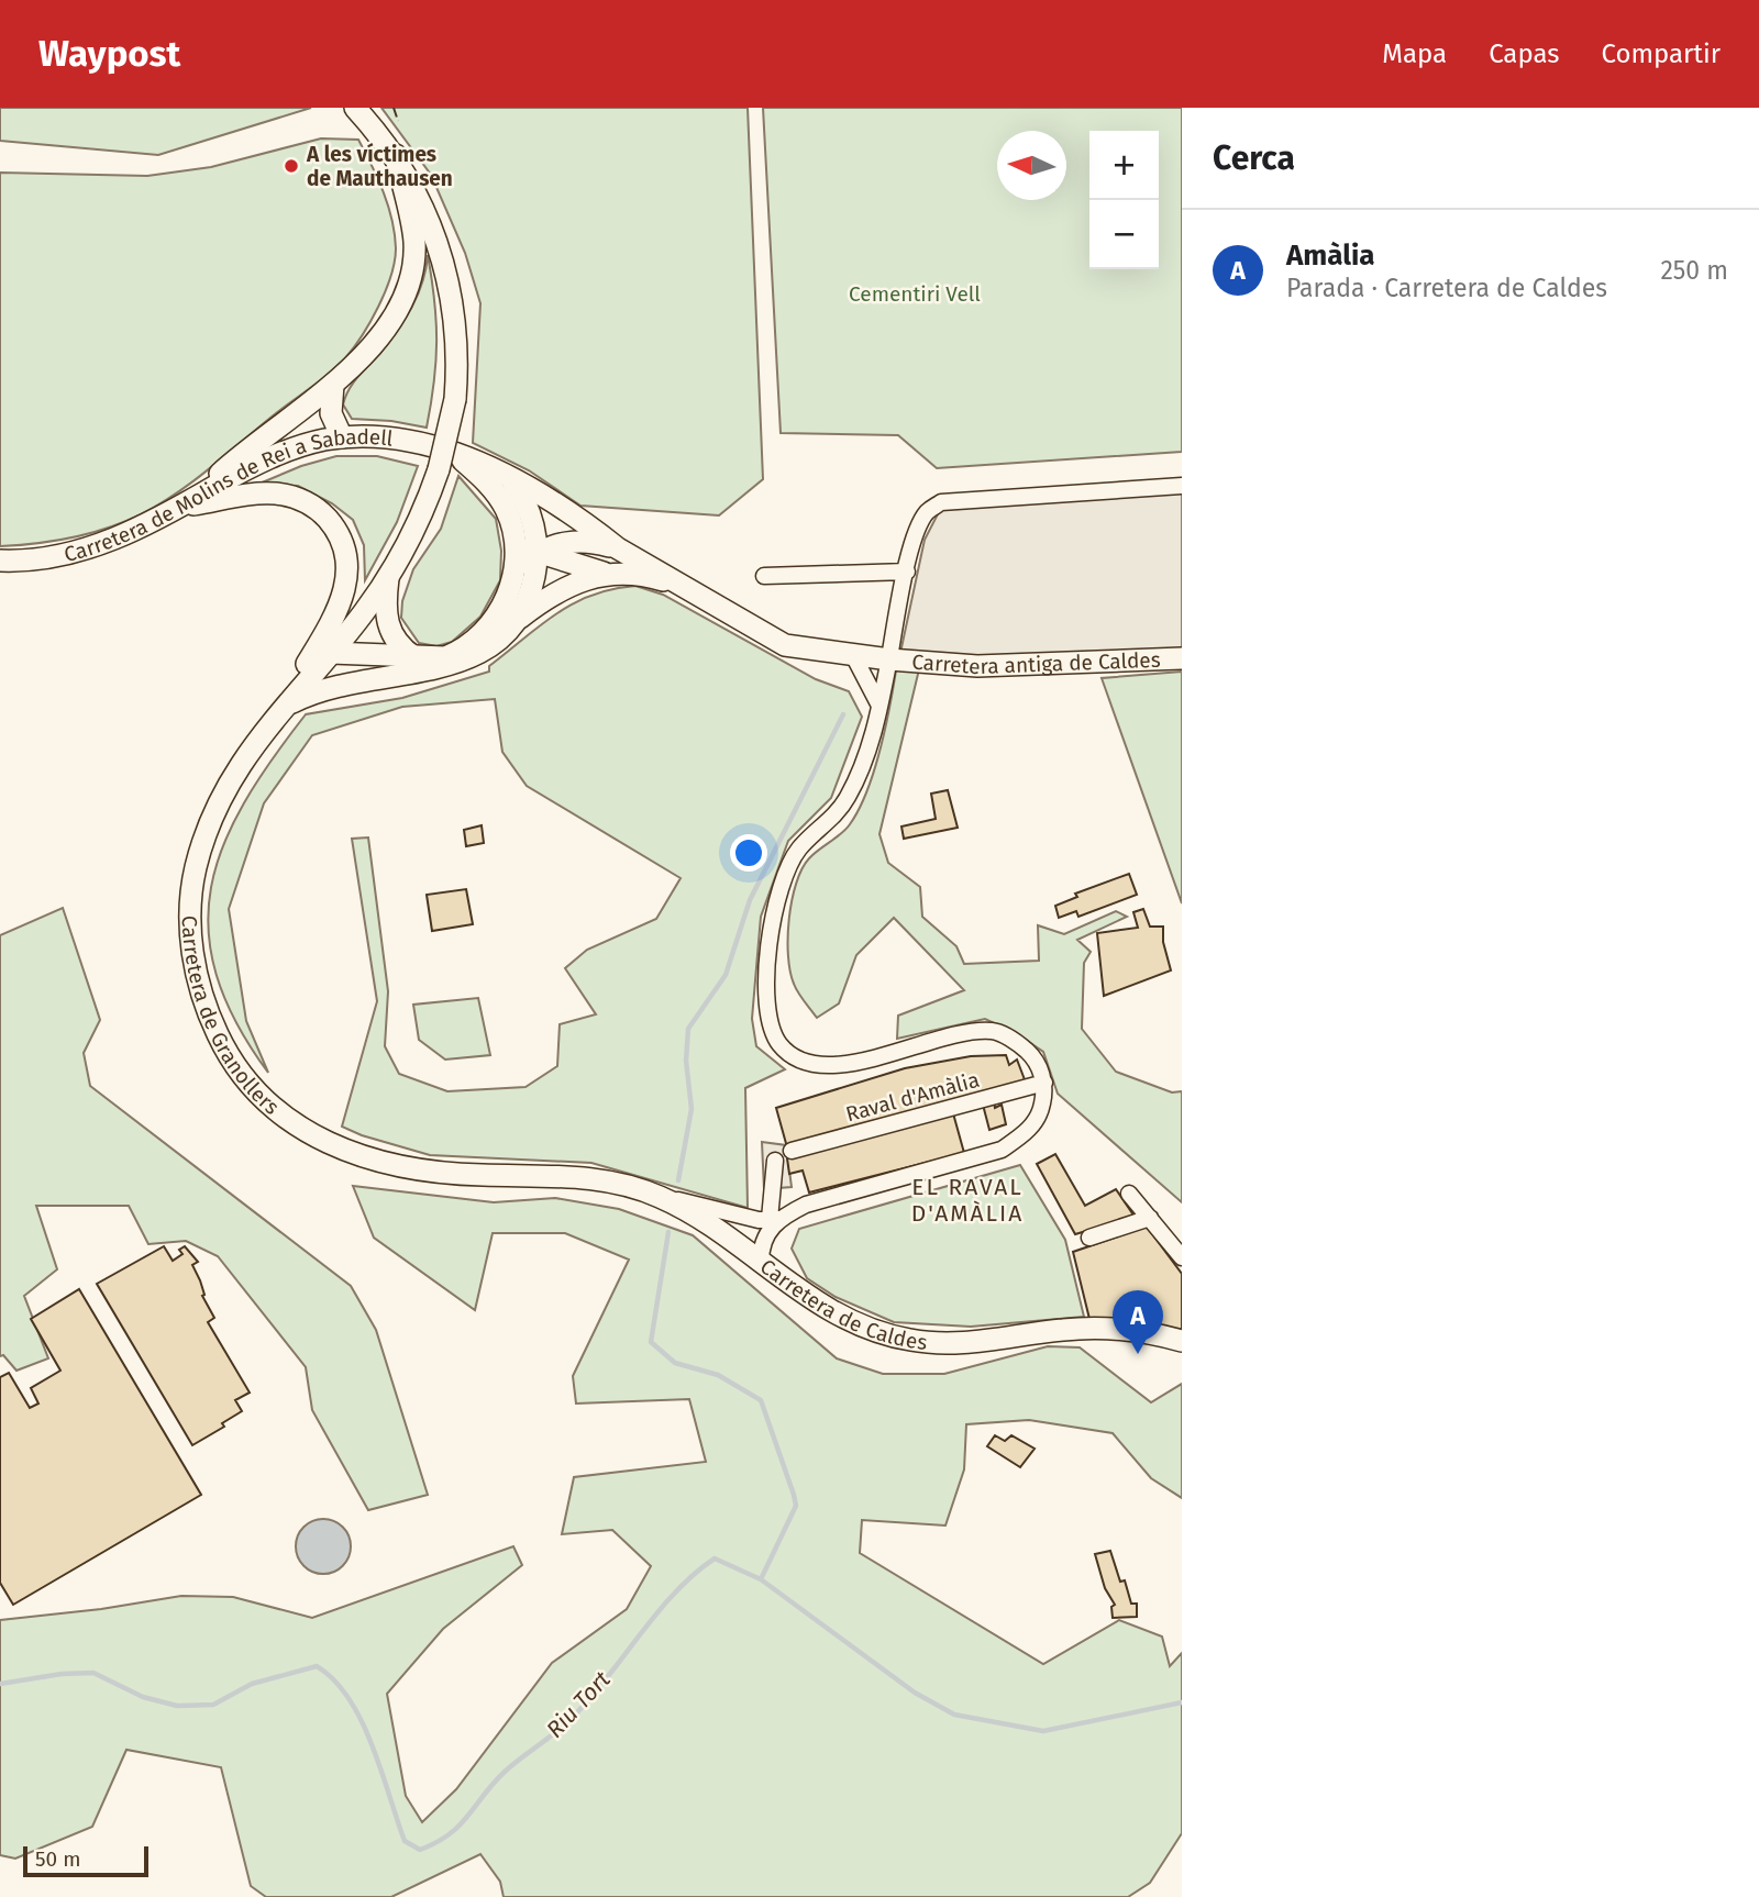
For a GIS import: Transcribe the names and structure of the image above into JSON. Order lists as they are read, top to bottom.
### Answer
{
  "streets": {
    "main road": [
      "Carretera de Molins de Rei a Sabadell",
      "Carretera antiga de Caldes",
      "Carretera de Granollers",
      "Carretera de Caldes"
    ],
    "street": ["Raval d'Amàlia"]
  },
  "crossings": [
    ["Carretera de Molins de Rei a Sabadell", "Carretera de Granollers"],
    ["Carretera de Granollers", "Carretera de Caldes"],
    ["Raval d'Amàlia", "Carretera de Caldes"]
  ],
  "districts": ["EL RAVAL D'AMÀLIA"],
  "water": ["Riu Tort"],
  "parks": ["Cementiri Vell"],
  "places": ["A les víctimes de Mauthausen"],
  "scale_bar": "50 m",
  "north": "left",
  "page": {
    "header": "Waypost",
    "nav": ["Mapa", "Capas", "Compartir"],
    "heading": "Cerca",
    "map_buttons": ["+", "−"],
    "list": [
      {
        "mark": "A",
        "name": "Amàlia",
        "note": "Parada · Carretera de Caldes",
        "value": "250 m"
      }
    ],
    "pins": "A",
    "scale": "50 m"
  }
}
